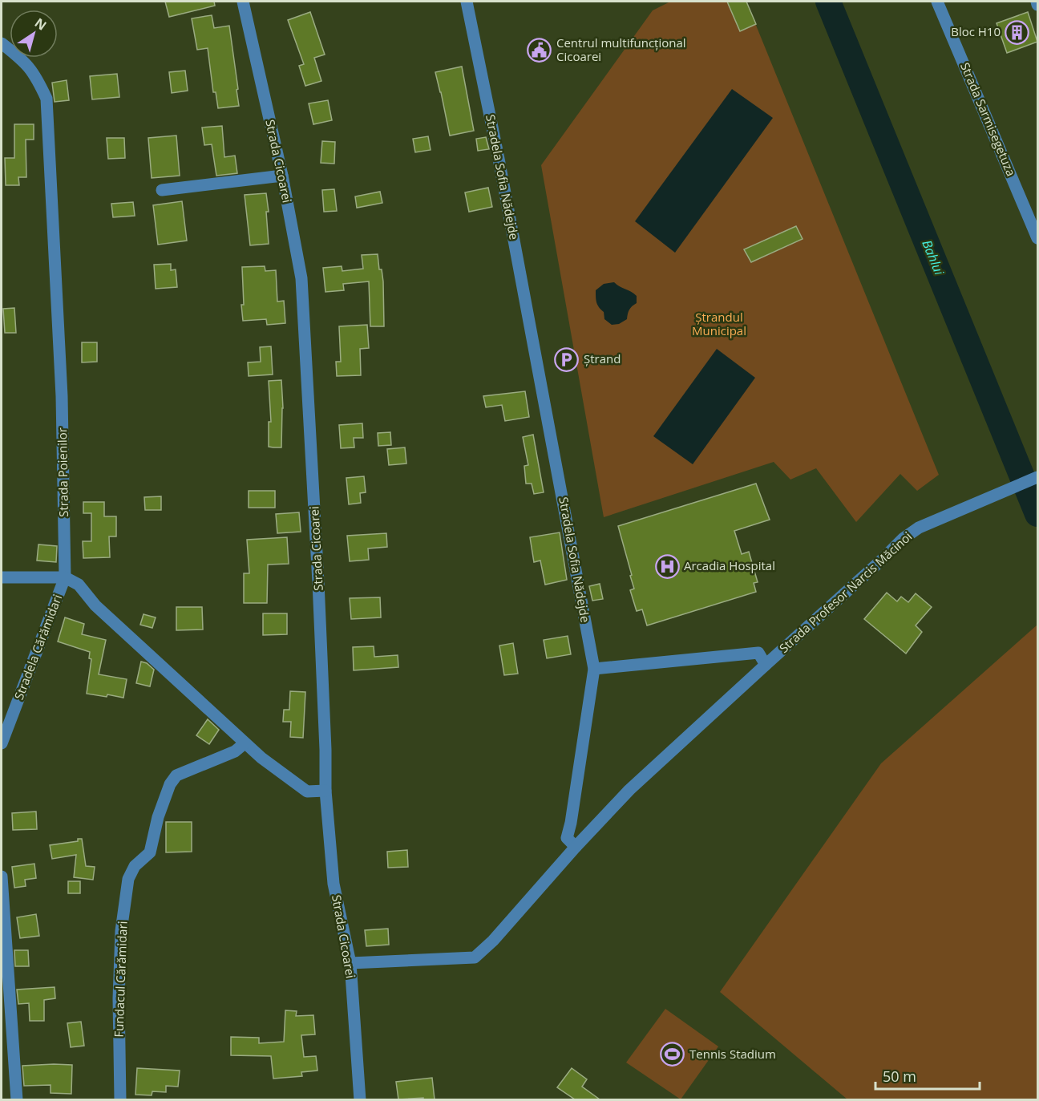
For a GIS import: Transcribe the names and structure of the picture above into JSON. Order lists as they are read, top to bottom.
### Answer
{
  "streets": {
    "street": [
      "Strada Sarmisegetuza",
      "Strada Cicoarei",
      "Stradela Sofia Nădejde",
      "Strada Poienilor",
      "Strada Profesor Narcis Măcinoi",
      "Stradela Cărămidari",
      "Fundacul Cărămidari"
    ]
  },
  "crossings": [
    ["Stradela Sofia Nădejde", "Strada Profesor Narcis Măcinoi"],
    ["Strada Poienilor", "Stradela Cărămidari"]
  ],
  "water": ["Bahlui"],
  "parks": ["Ștrandul Municipal"],
  "places": {
    "building": ["Bloc H10"],
    "public building": ["Centrul multifuncțional Cicoarei"],
    "parking": ["Ștrand"],
    "hospital": ["Arcadia Hospital"],
    "sports": ["Tennis Stadium"]
  },
  "scale_bar": "50 m",
  "north": "top right"
}
